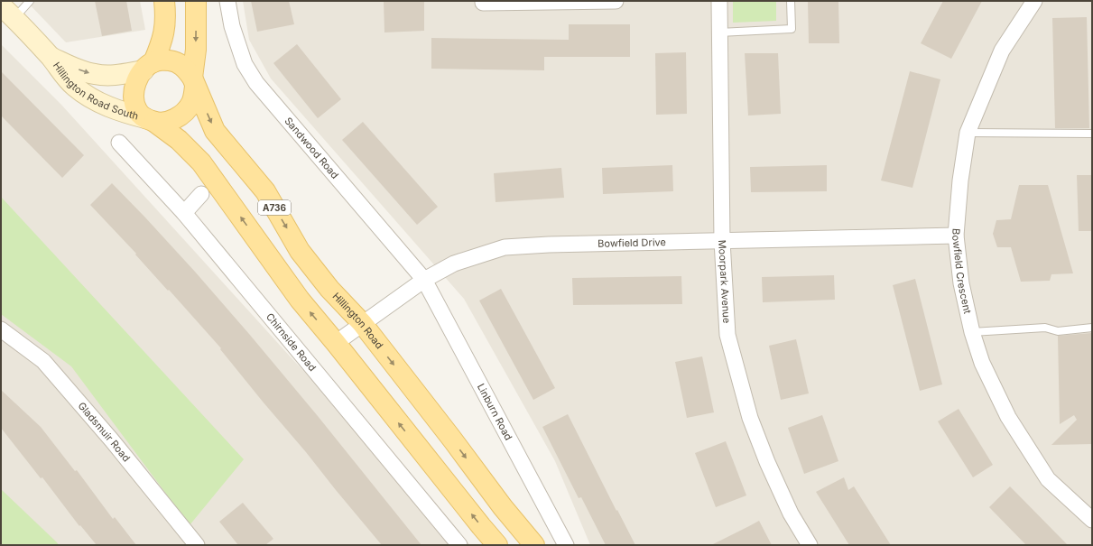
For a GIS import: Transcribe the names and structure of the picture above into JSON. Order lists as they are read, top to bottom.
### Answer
{
  "streets": {
    "main road": ["A736", "Hillington Road"],
    "street": [
      "Hillington Road South",
      "Sandwood Road",
      "Bowfield Drive",
      "Bowfield Crescent",
      "Moorpark Avenue",
      "Chirnside Road",
      "Linburn Road",
      "Gladsmuir Road"
    ]
  },
  "crossings": [
    ["Hillington Road South", "Hillington Road"],
    ["Sandwood Road", "Bowfield Drive"],
    ["Sandwood Road", "Linburn Road"],
    ["Bowfield Drive", "Bowfield Crescent"],
    ["Bowfield Drive", "Moorpark Avenue"],
    ["Bowfield Drive", "Hillington Road"],
    ["Bowfield Drive", "Linburn Road"]
  ]
}
